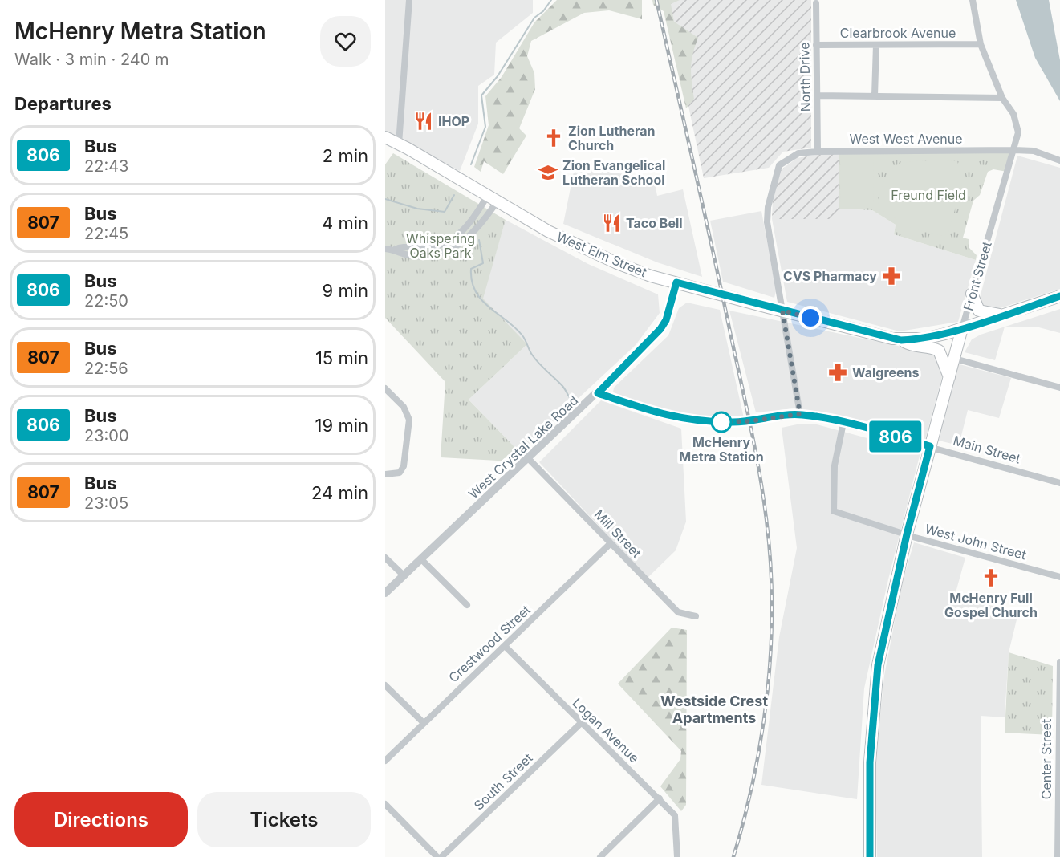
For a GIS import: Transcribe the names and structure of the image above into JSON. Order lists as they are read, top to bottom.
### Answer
{
  "streets": {
    "main road": ["West Elm Street", "Front Street"],
    "street": [
      "Clearbrook Avenue",
      "North Drive",
      "West West Avenue",
      "West Crystal Lake Road",
      "Main Street",
      "Mill Street",
      "West John Street",
      "Crestwood Street",
      "Logan Avenue",
      "Center Street",
      "South Street"
    ]
  },
  "crossings": [
    ["Clearbrook Avenue", "North Drive"],
    ["Clearbrook Avenue", "Front Street"],
    ["North Drive", "West West Avenue"],
    ["West West Avenue", "West Elm Street"],
    ["West West Avenue", "Front Street"],
    ["West Elm Street", "Front Street"],
    ["West Elm Street", "West Crystal Lake Road"],
    ["Front Street", "Main Street"],
    ["Front Street", "West John Street"],
    ["West Crystal Lake Road", "Main Street"],
    ["West Crystal Lake Road", "Mill Street"],
    ["Main Street", "West John Street"],
    ["Mill Street", "Crestwood Street"],
    ["Crestwood Street", "Logan Avenue"],
    ["Logan Avenue", "South Street"]
  ],
  "districts": ["Westside Crest Apartments"],
  "parks": ["Freund Field", "Whispering Oaks Park"],
  "places": {
    "restaurant": ["IHOP", "Taco Bell"],
    "church": ["Zion Lutheran Church", "McHenry Full Gospel Church"],
    "school or university": ["Zion Evangelical Lutheran School"],
    "pharmacy": ["CVS Pharmacy", "Walgreens"],
    "other": ["McHenry Metra Station"]
  },
  "lines": ["bus line 806"],
  "page": {
    "heading": [
      ["McHenry Metra Station", "Walk · 3 min · 240 m"],
      "Departures"
    ],
    "on_map": "806",
    "list": [
      {
        "mark": "806",
        "name": "Bus",
        "note": "22:43",
        "value": "2 min"
      },
      {
        "mark": "807",
        "name": "Bus",
        "note": "22:45",
        "value": "4 min"
      },
      {
        "mark": "806",
        "name": "Bus",
        "note": "22:50",
        "value": "9 min"
      },
      {
        "mark": "807",
        "name": "Bus",
        "note": "22:56",
        "value": "15 min"
      },
      {
        "mark": "806",
        "name": "Bus",
        "note": "23:00",
        "value": "19 min"
      },
      {
        "mark": "807",
        "name": "Bus",
        "note": "23:05",
        "value": "24 min"
      }
    ],
    "buttons": ["Directions", "Tickets"]
  }
}
